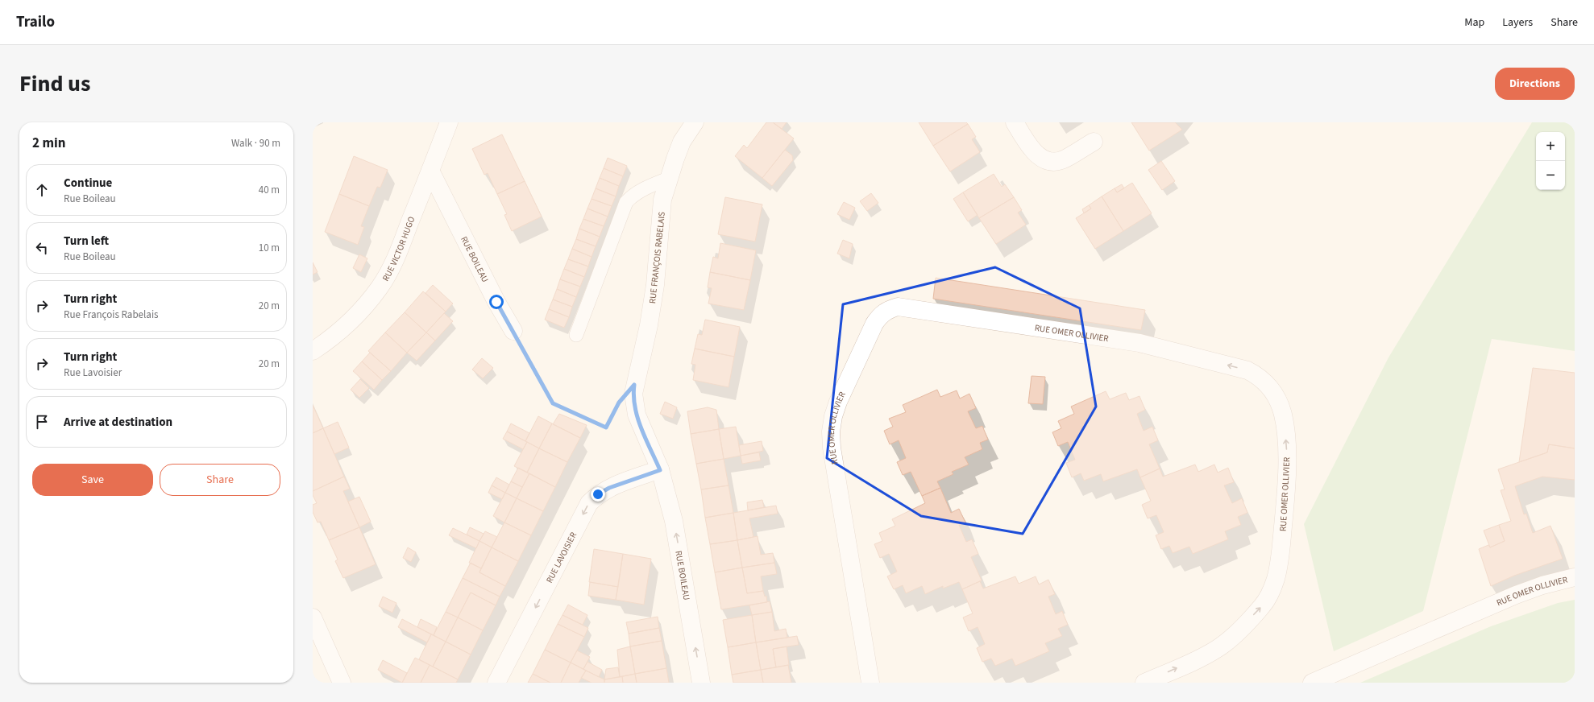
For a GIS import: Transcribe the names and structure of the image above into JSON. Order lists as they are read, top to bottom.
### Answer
{
  "streets": {
    "street": [
      "RUE VICTOR HUGO",
      "RUE FRANÇOIS RABELAIS",
      "RUE BOILEAU",
      "RUE OMER OLLIVIER",
      "RUE LAVOISIER"
    ]
  },
  "crossings": [
    ["RUE VICTOR HUGO", "RUE BOILEAU"],
    ["RUE FRANÇOIS RABELAIS", "RUE BOILEAU"],
    ["RUE FRANÇOIS RABELAIS", "RUE LAVOISIER"],
    ["RUE BOILEAU", "RUE LAVOISIER"]
  ],
  "one_way": ["RUE BOILEAU", "RUE LAVOISIER"],
  "page": {
    "header": "Trailo",
    "nav": ["Map", "Layers", "Share"],
    "title": "Find us",
    "buttons": [
      "Directions",
      ["Save", "Share"]
    ],
    "heading": ["2 min", "Walk · 90 m"],
    "map_buttons": ["+", "−"],
    "list": [
      ["Continue", "Rue Boileau", "40 m"],
      ["Turn left", "Rue Boileau", "10 m"],
      ["Turn right", "Rue François Rabelais", "20 m"],
      ["Turn right", "Rue Lavoisier", "20 m"],
      "Arrive at destination"
    ]
  }
}
